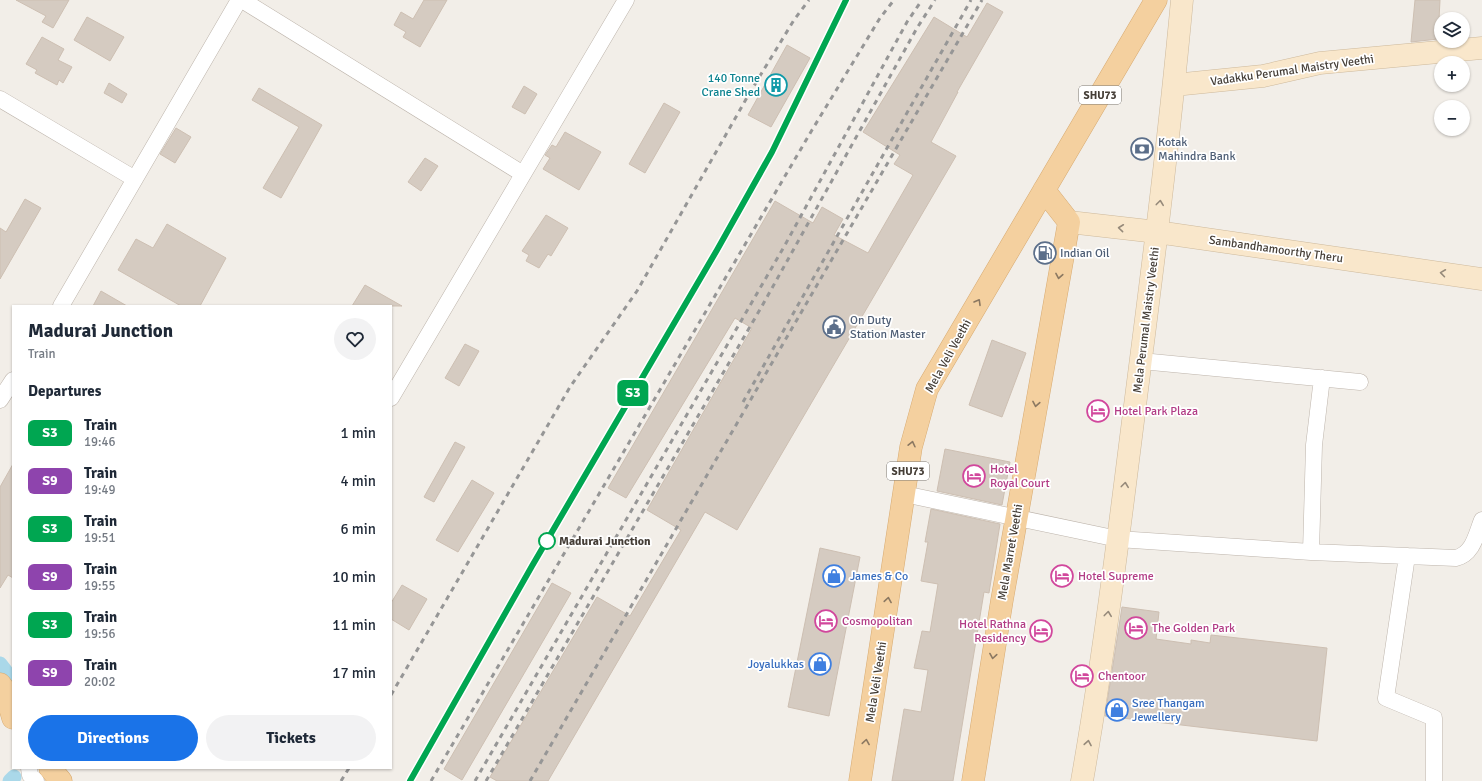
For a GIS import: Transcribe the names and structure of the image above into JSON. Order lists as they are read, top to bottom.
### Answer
{
  "streets": {
    "main road": ["SHU73", "Mela Veli Veethi", "Mela Marret Veethi"],
    "street": ["Vadakku Perumal Maistry Veethi", "Sambandhamoorthy Theru", "Mela Perumal Maistry Veethi"]
  },
  "crossings": [
    ["Vadakku Perumal Maistry Veethi", "Mela Perumal Maistry Veethi"],
    ["Sambandhamoorthy Theru", "Mela Perumal Maistry Veethi"],
    ["Sambandhamoorthy Theru", "Mela Marret Veethi"]
  ],
  "one_way": ["Mela Perumal Maistry Veethi", "Mela Veli Veethi", "Mela Marret Veethi"],
  "places": {
    "building": ["140 Tonne Crane Shed"],
    "bank": ["Kotak Mahindra Bank"],
    "fuel station": ["Indian Oil"],
    "public building": ["On Duty Station Master"],
    "hotel": [
      "Hotel Park Plaza",
      "Hotel Royal Court",
      "Hotel Supreme",
      "Cosmopolitan",
      "The Golden Park",
      "Hotel Rathna Residency",
      "Chentoor"
    ],
    "other": ["Madurai Junction"],
    "shop": ["James & Co", "Joyalukkas", "Sree Thangam Jewellery"]
  },
  "page": {
    "on_map": "S3",
    "map_buttons": ["+", "−"],
    "heading": [
      ["Madurai Junction", "Train"],
      "Departures"
    ],
    "list": [
      {
        "mark": "S3",
        "name": "Train",
        "note": "19:46",
        "value": "1 min"
      },
      {
        "mark": "S9",
        "name": "Train",
        "note": "19:49",
        "value": "4 min"
      },
      {
        "mark": "S3",
        "name": "Train",
        "note": "19:51",
        "value": "6 min"
      },
      {
        "mark": "S9",
        "name": "Train",
        "note": "19:55",
        "value": "10 min"
      },
      {
        "mark": "S3",
        "name": "Train",
        "note": "19:56",
        "value": "11 min"
      },
      {
        "mark": "S9",
        "name": "Train",
        "note": "20:02",
        "value": "17 min"
      }
    ],
    "buttons": ["Directions", "Tickets"]
  }
}
